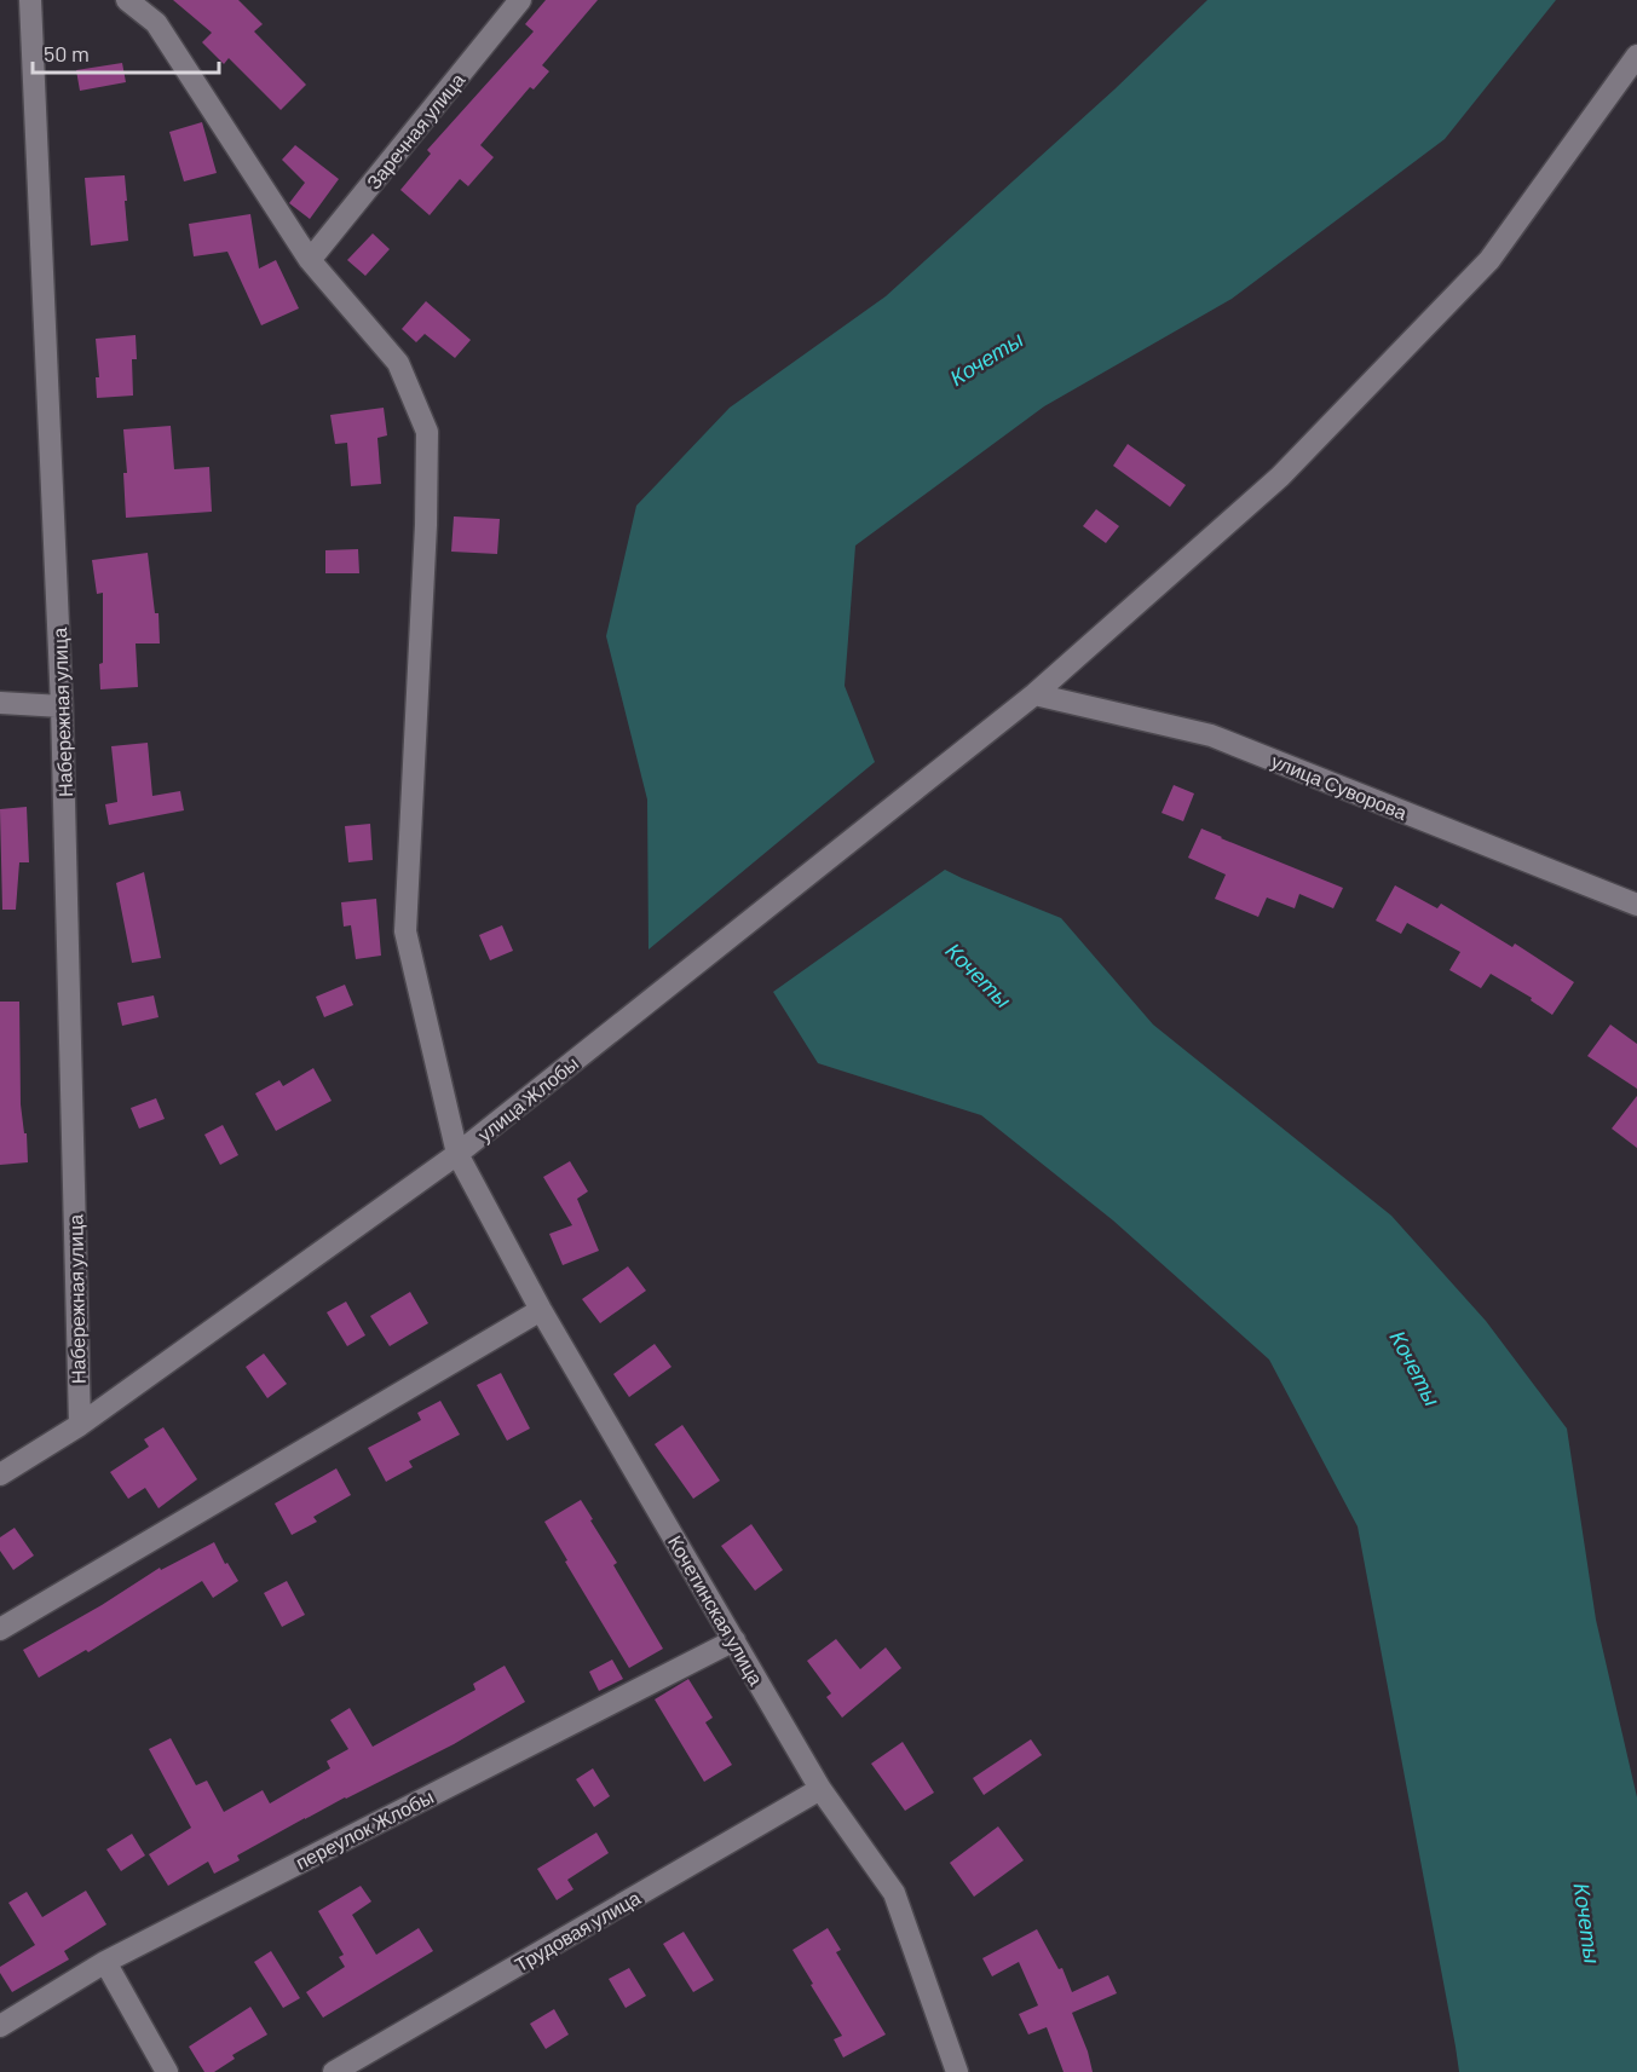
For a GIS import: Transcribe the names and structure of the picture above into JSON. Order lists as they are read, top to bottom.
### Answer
{
  "streets": {
    "street": [
      "Заречная улица",
      "Набережная улица",
      "улица Суворова",
      "улица Жлобы",
      "Кочетинская улица",
      "переулок Жлобы",
      "Трудовая улица"
    ]
  },
  "crossings": [
    ["Набережная улица", "улица Жлобы"],
    ["улица Суворова", "улица Жлобы"],
    ["улица Жлобы", "Кочетинская улица"],
    ["Кочетинская улица", "переулок Жлобы"],
    ["Кочетинская улица", "Трудовая улица"]
  ],
  "water": ["Кочеты"],
  "scale_bar": "50 m"
}
